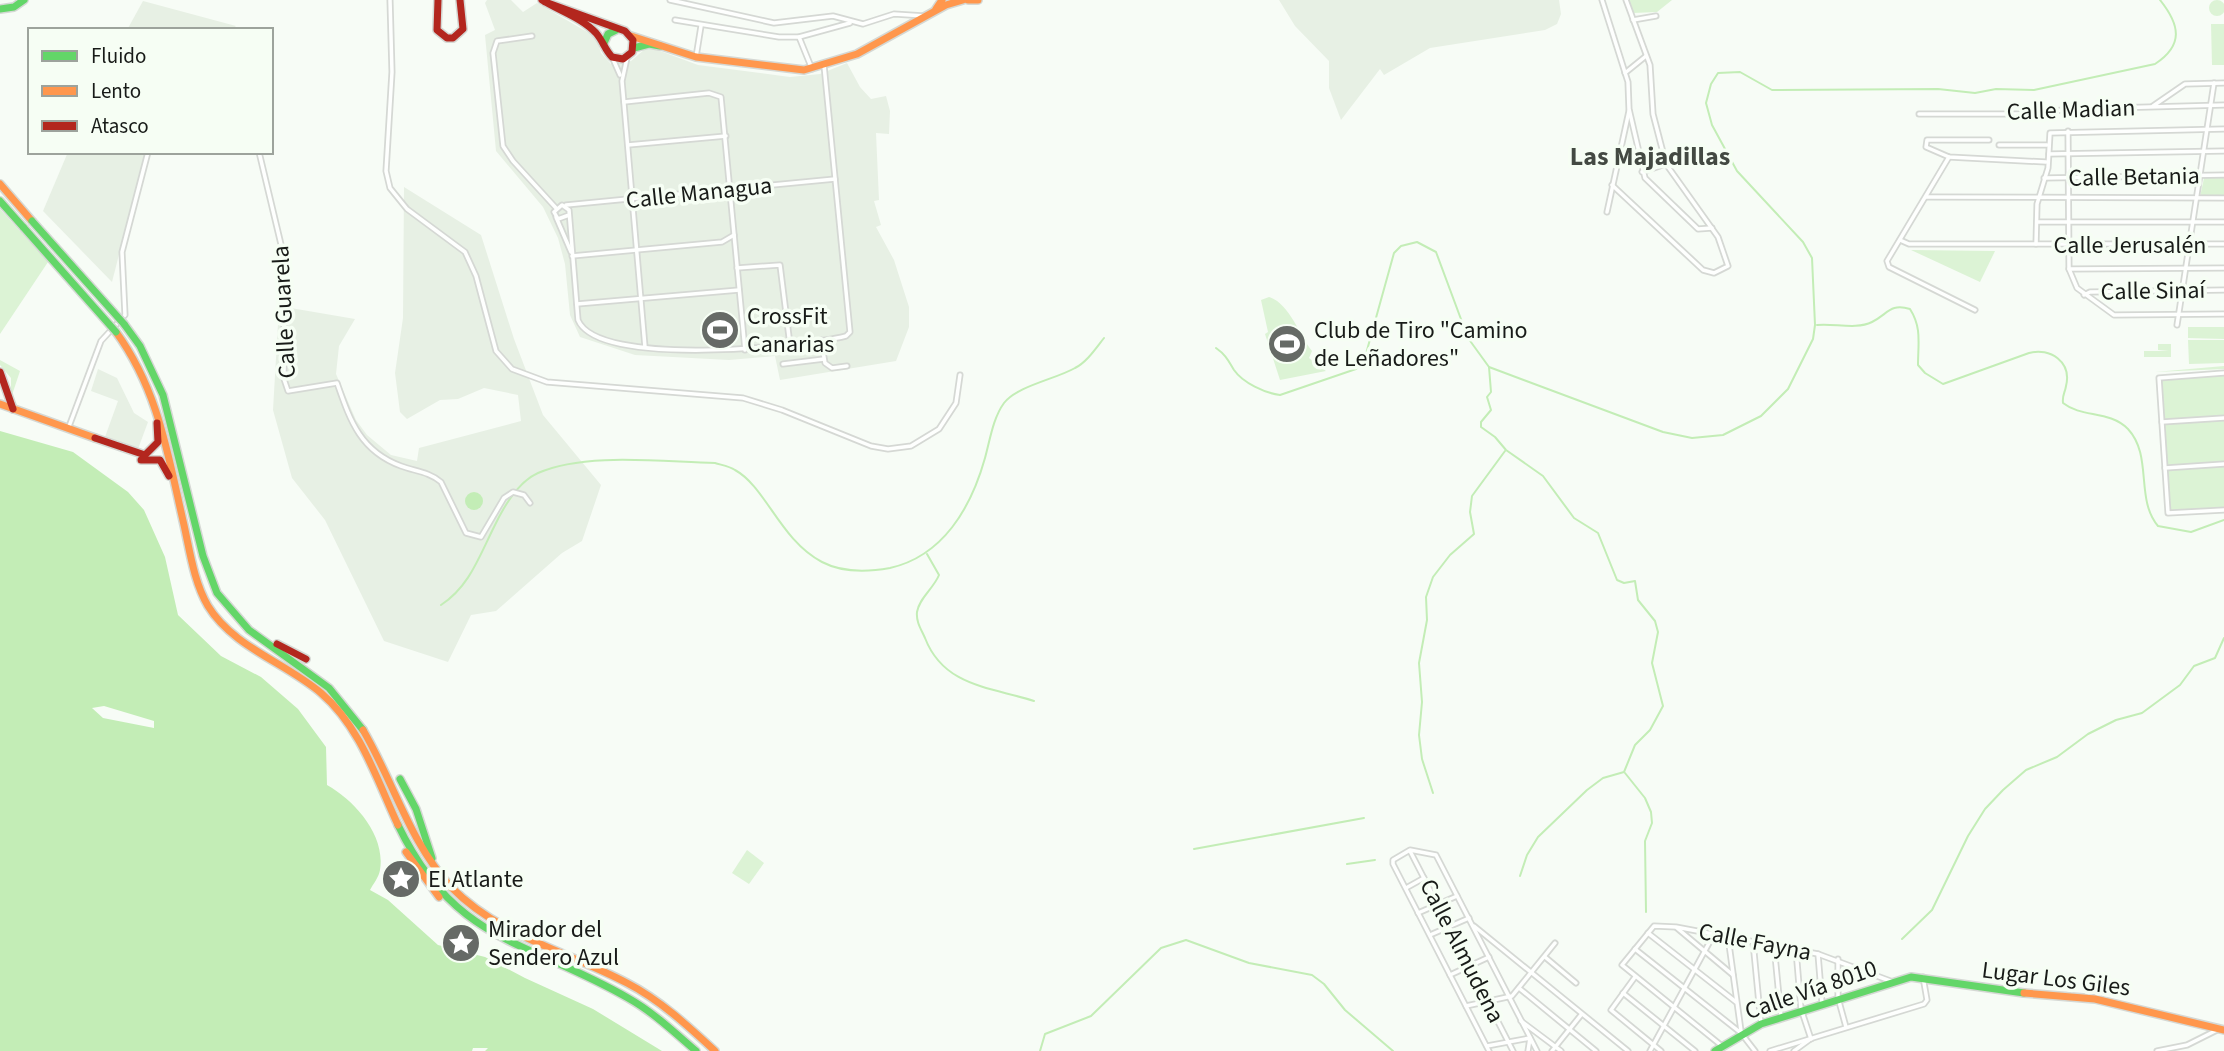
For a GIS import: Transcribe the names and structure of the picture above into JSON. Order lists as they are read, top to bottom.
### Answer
{
  "streets": {
    "main road": ["Lugar Los Giles", "Calle Vía 8010"],
    "street": [
      "Calle Madian",
      "Calle Betania",
      "Calle Managua",
      "Calle Jerusalén",
      "Calle Sinaí",
      "Calle Guarela",
      "Calle Fayna",
      "Calle Almudena"
    ]
  },
  "crossings": [
    ["Calle Fayna", "Calle Vía 8010"],
    ["Lugar Los Giles", "Calle Vía 8010"]
  ],
  "districts": ["Las Majadillas"],
  "places": {
    "sports": ["CrossFit Canarias", "Club de Tiro \"Camino de Leñadores\""],
    "place": ["El Atlante", "Mirador del Sendero Azul"]
  },
  "legend": ["Fluido", "Lento", "Atasco"]
}
